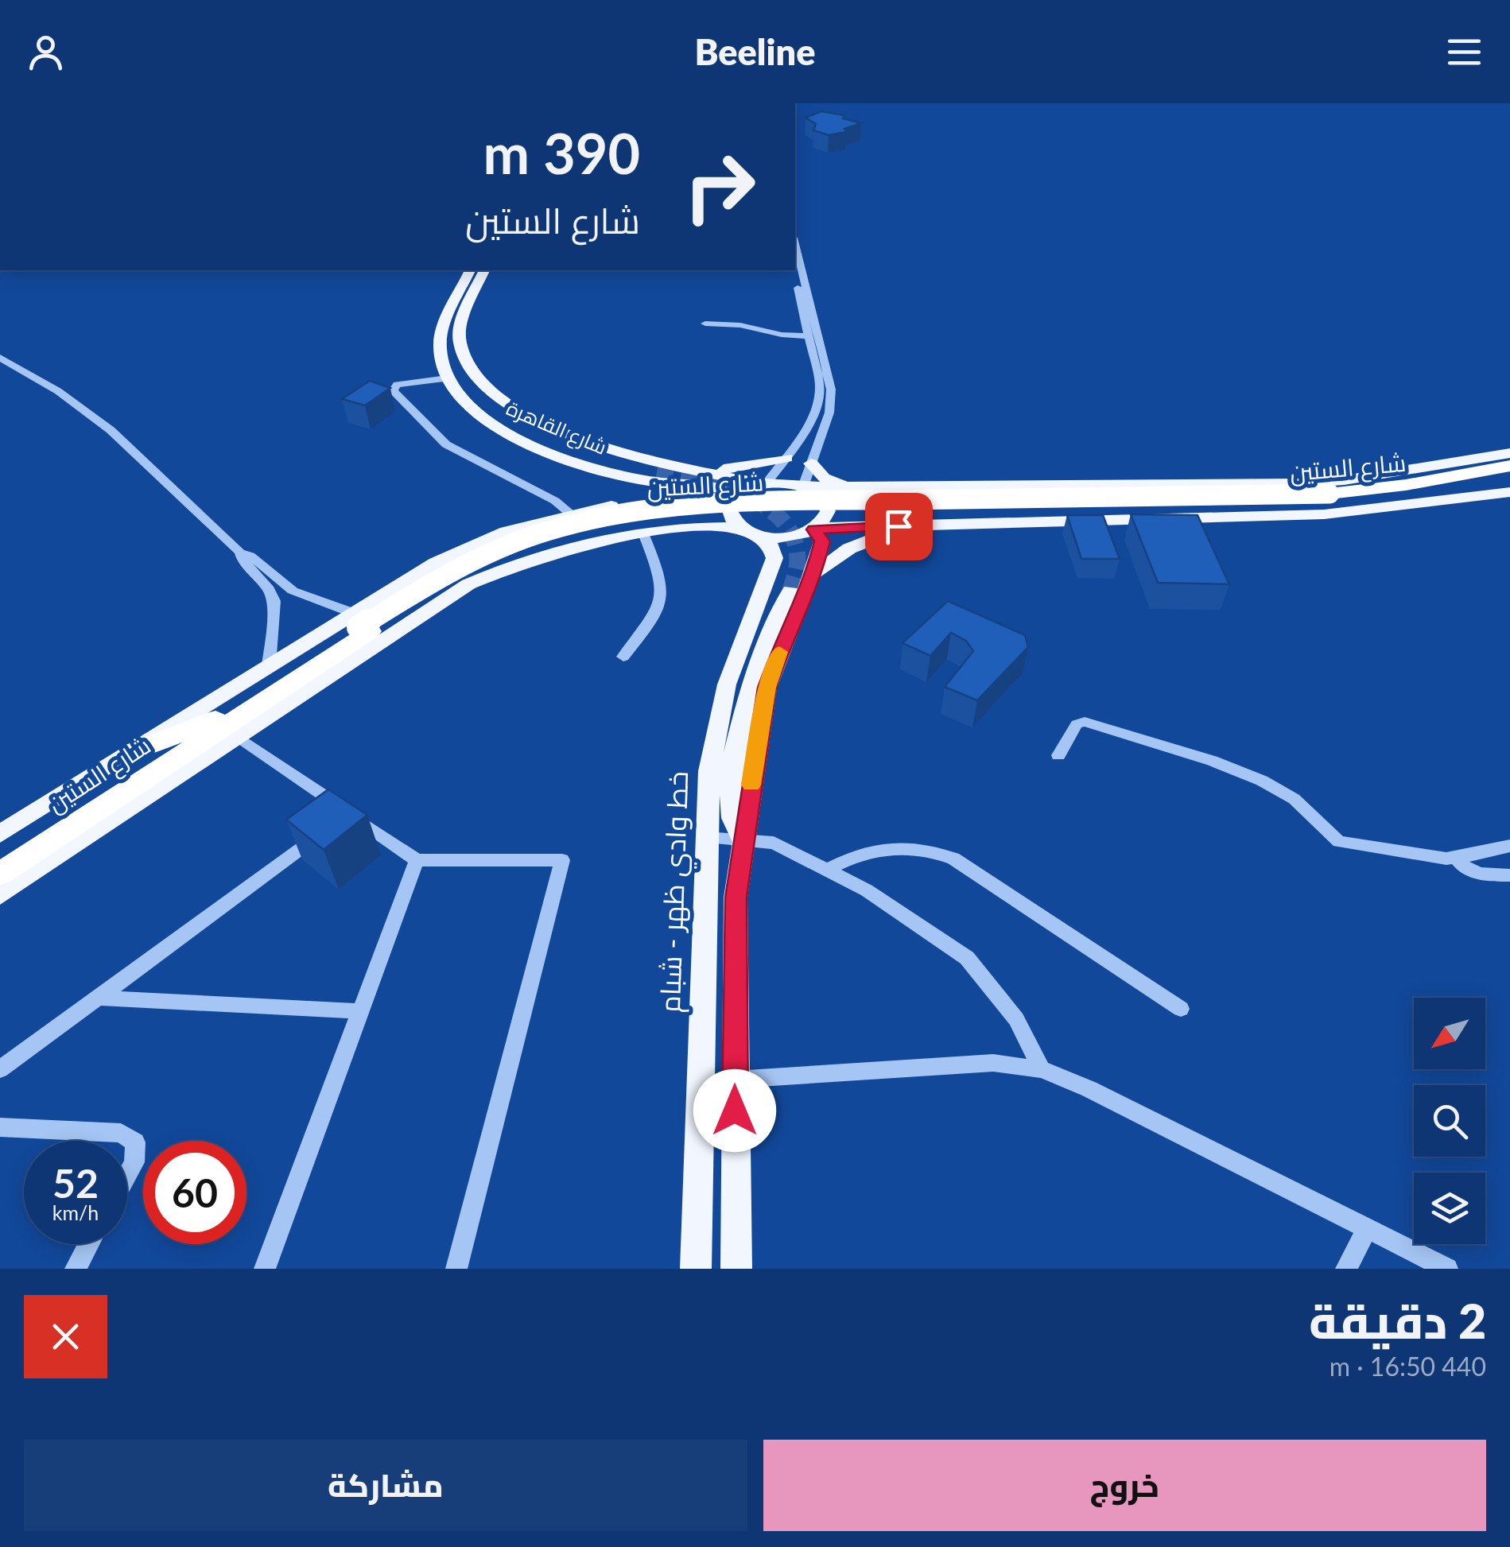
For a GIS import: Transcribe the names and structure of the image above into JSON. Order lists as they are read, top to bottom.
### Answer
{
  "streets": {
    "highway": ["شارع الستين"],
    "main road": ["شارع القاهرة", "خط وادي ظهر - شبام"]
  },
  "crossings": [
    ["شارع القاهرة", "شارع الستين"]
  ],
  "north": "bottom left",
  "page": {
    "header": "Beeline",
    "turn": ["390 m", "شارع الستين"],
    "speed": "52 km/h",
    "limit": "60",
    "heading": ["2 دقيقة", "440 m · 16:50"],
    "buttons": ["خروج", "مشاركة"]
  }
}
